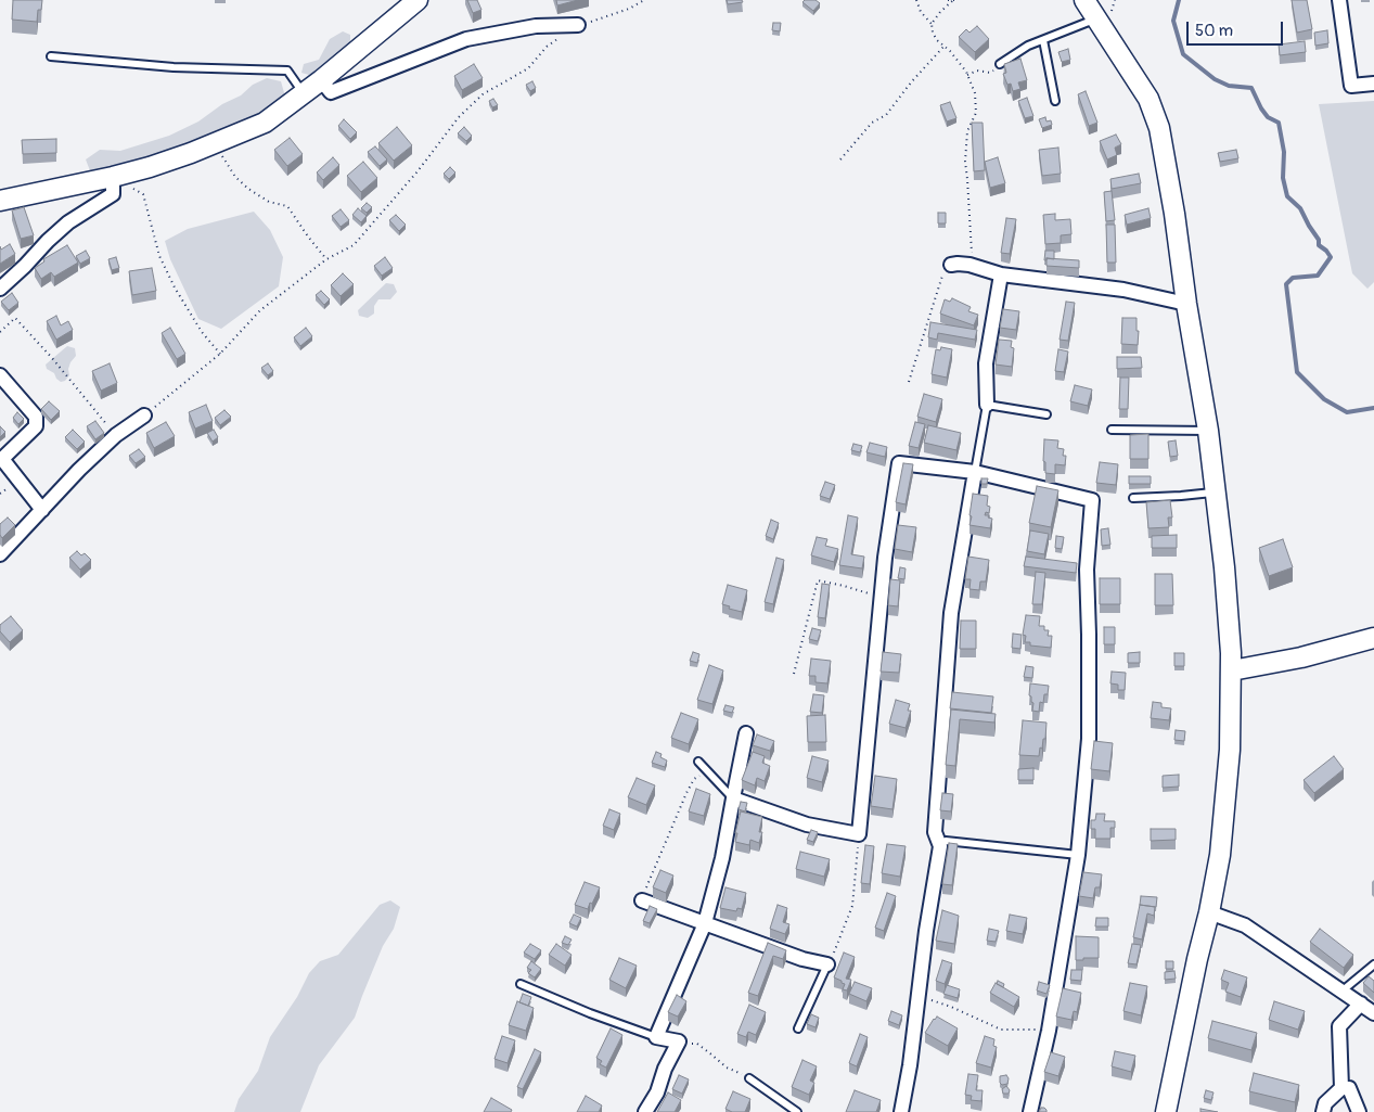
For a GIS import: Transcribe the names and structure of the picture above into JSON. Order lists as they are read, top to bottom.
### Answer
{
  "scale_bar": "50 m"
}
